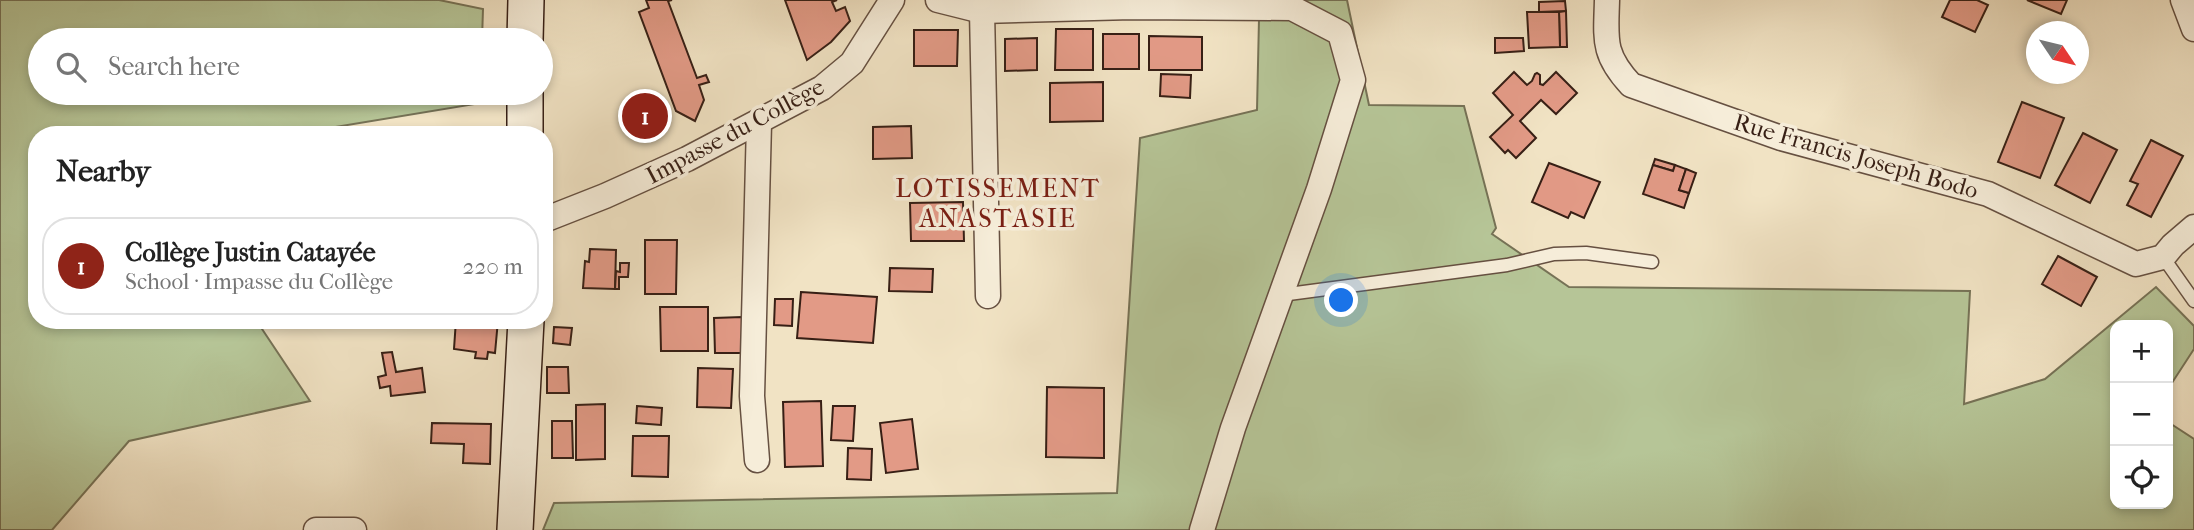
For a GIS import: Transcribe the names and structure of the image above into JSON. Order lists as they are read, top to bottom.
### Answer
{
  "streets": {
    "street": ["Impasse du Collège", "Rue Francis Joseph Bodo"]
  },
  "districts": ["LOTISSEMENT ANASTASIE"],
  "north": "bottom right",
  "page": {
    "search": "Search here",
    "pins": "1",
    "heading": "Nearby",
    "list": [
      {
        "mark": "1",
        "name": "Collège Justin Catayée",
        "note": "School · Impasse du Collège",
        "value": "220 m"
      }
    ],
    "map_buttons": ["+", "−"]
  }
}
